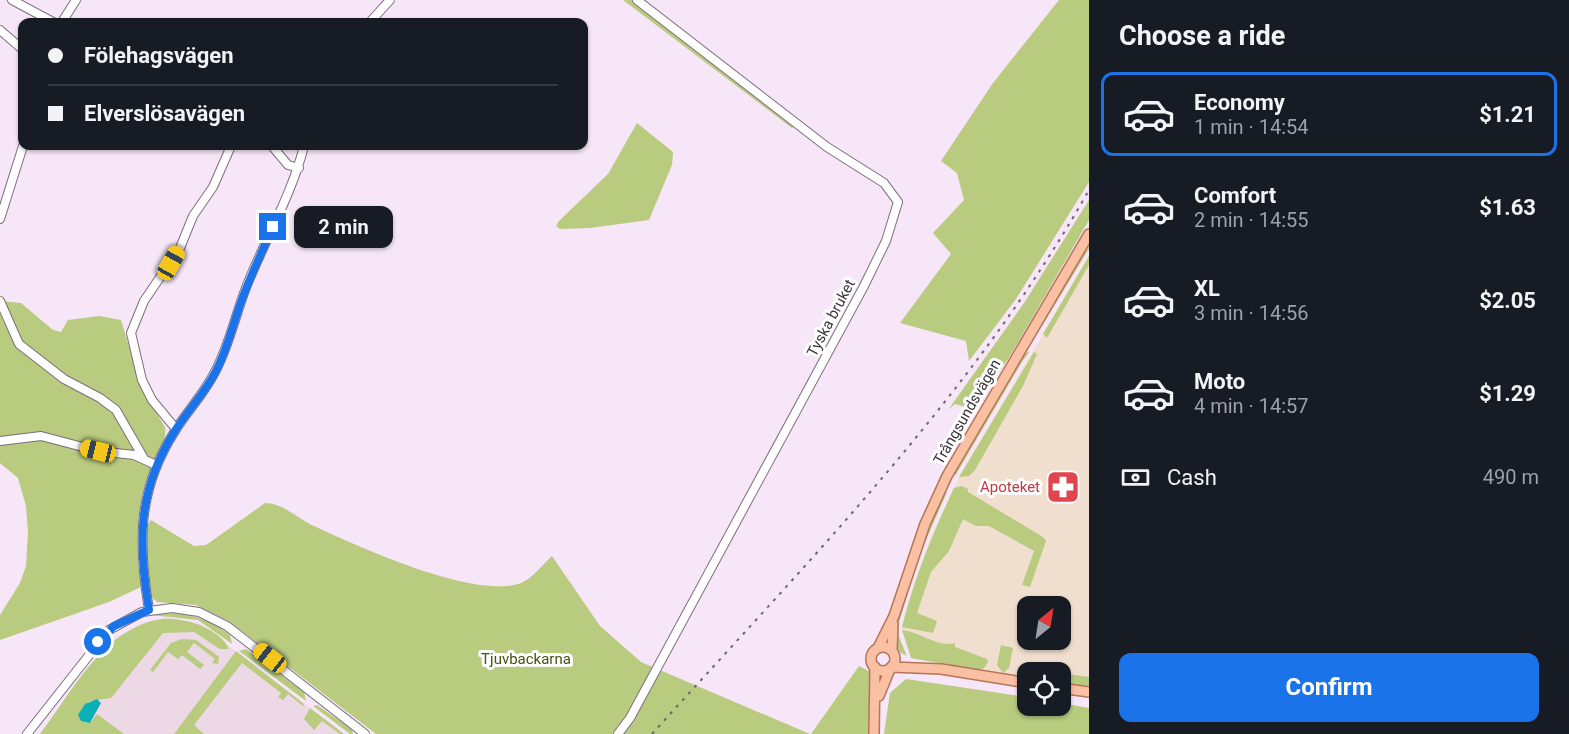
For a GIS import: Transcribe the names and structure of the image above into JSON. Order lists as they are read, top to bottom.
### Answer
{
  "streets": {
    "main road": ["Trångsundsvägen"],
    "street": ["Tyska bruket"]
  },
  "parks": ["Tjuvbackarna"],
  "places": {
    "pharmacy": ["Apoteket"]
  },
  "north": "top right",
  "page": {
    "heading": "Choose a ride",
    "banner": ["Fölehagsvägen", "Elverslösavägen"],
    "list": [
      {
        "name": "Economy",
        "note": "1 min · 14:54",
        "value": "$1.21"
      },
      {
        "name": "Comfort",
        "note": "2 min · 14:55",
        "value": "$1.63"
      },
      {
        "name": "XL",
        "note": "3 min · 14:56",
        "value": "$2.05"
      },
      {
        "name": "Moto",
        "note": "4 min · 14:57",
        "value": "$1.29"
      }
    ],
    "bubble": "2 min",
    "pay": ["Cash", "490 m"],
    "buttons": "Confirm"
  }
}
